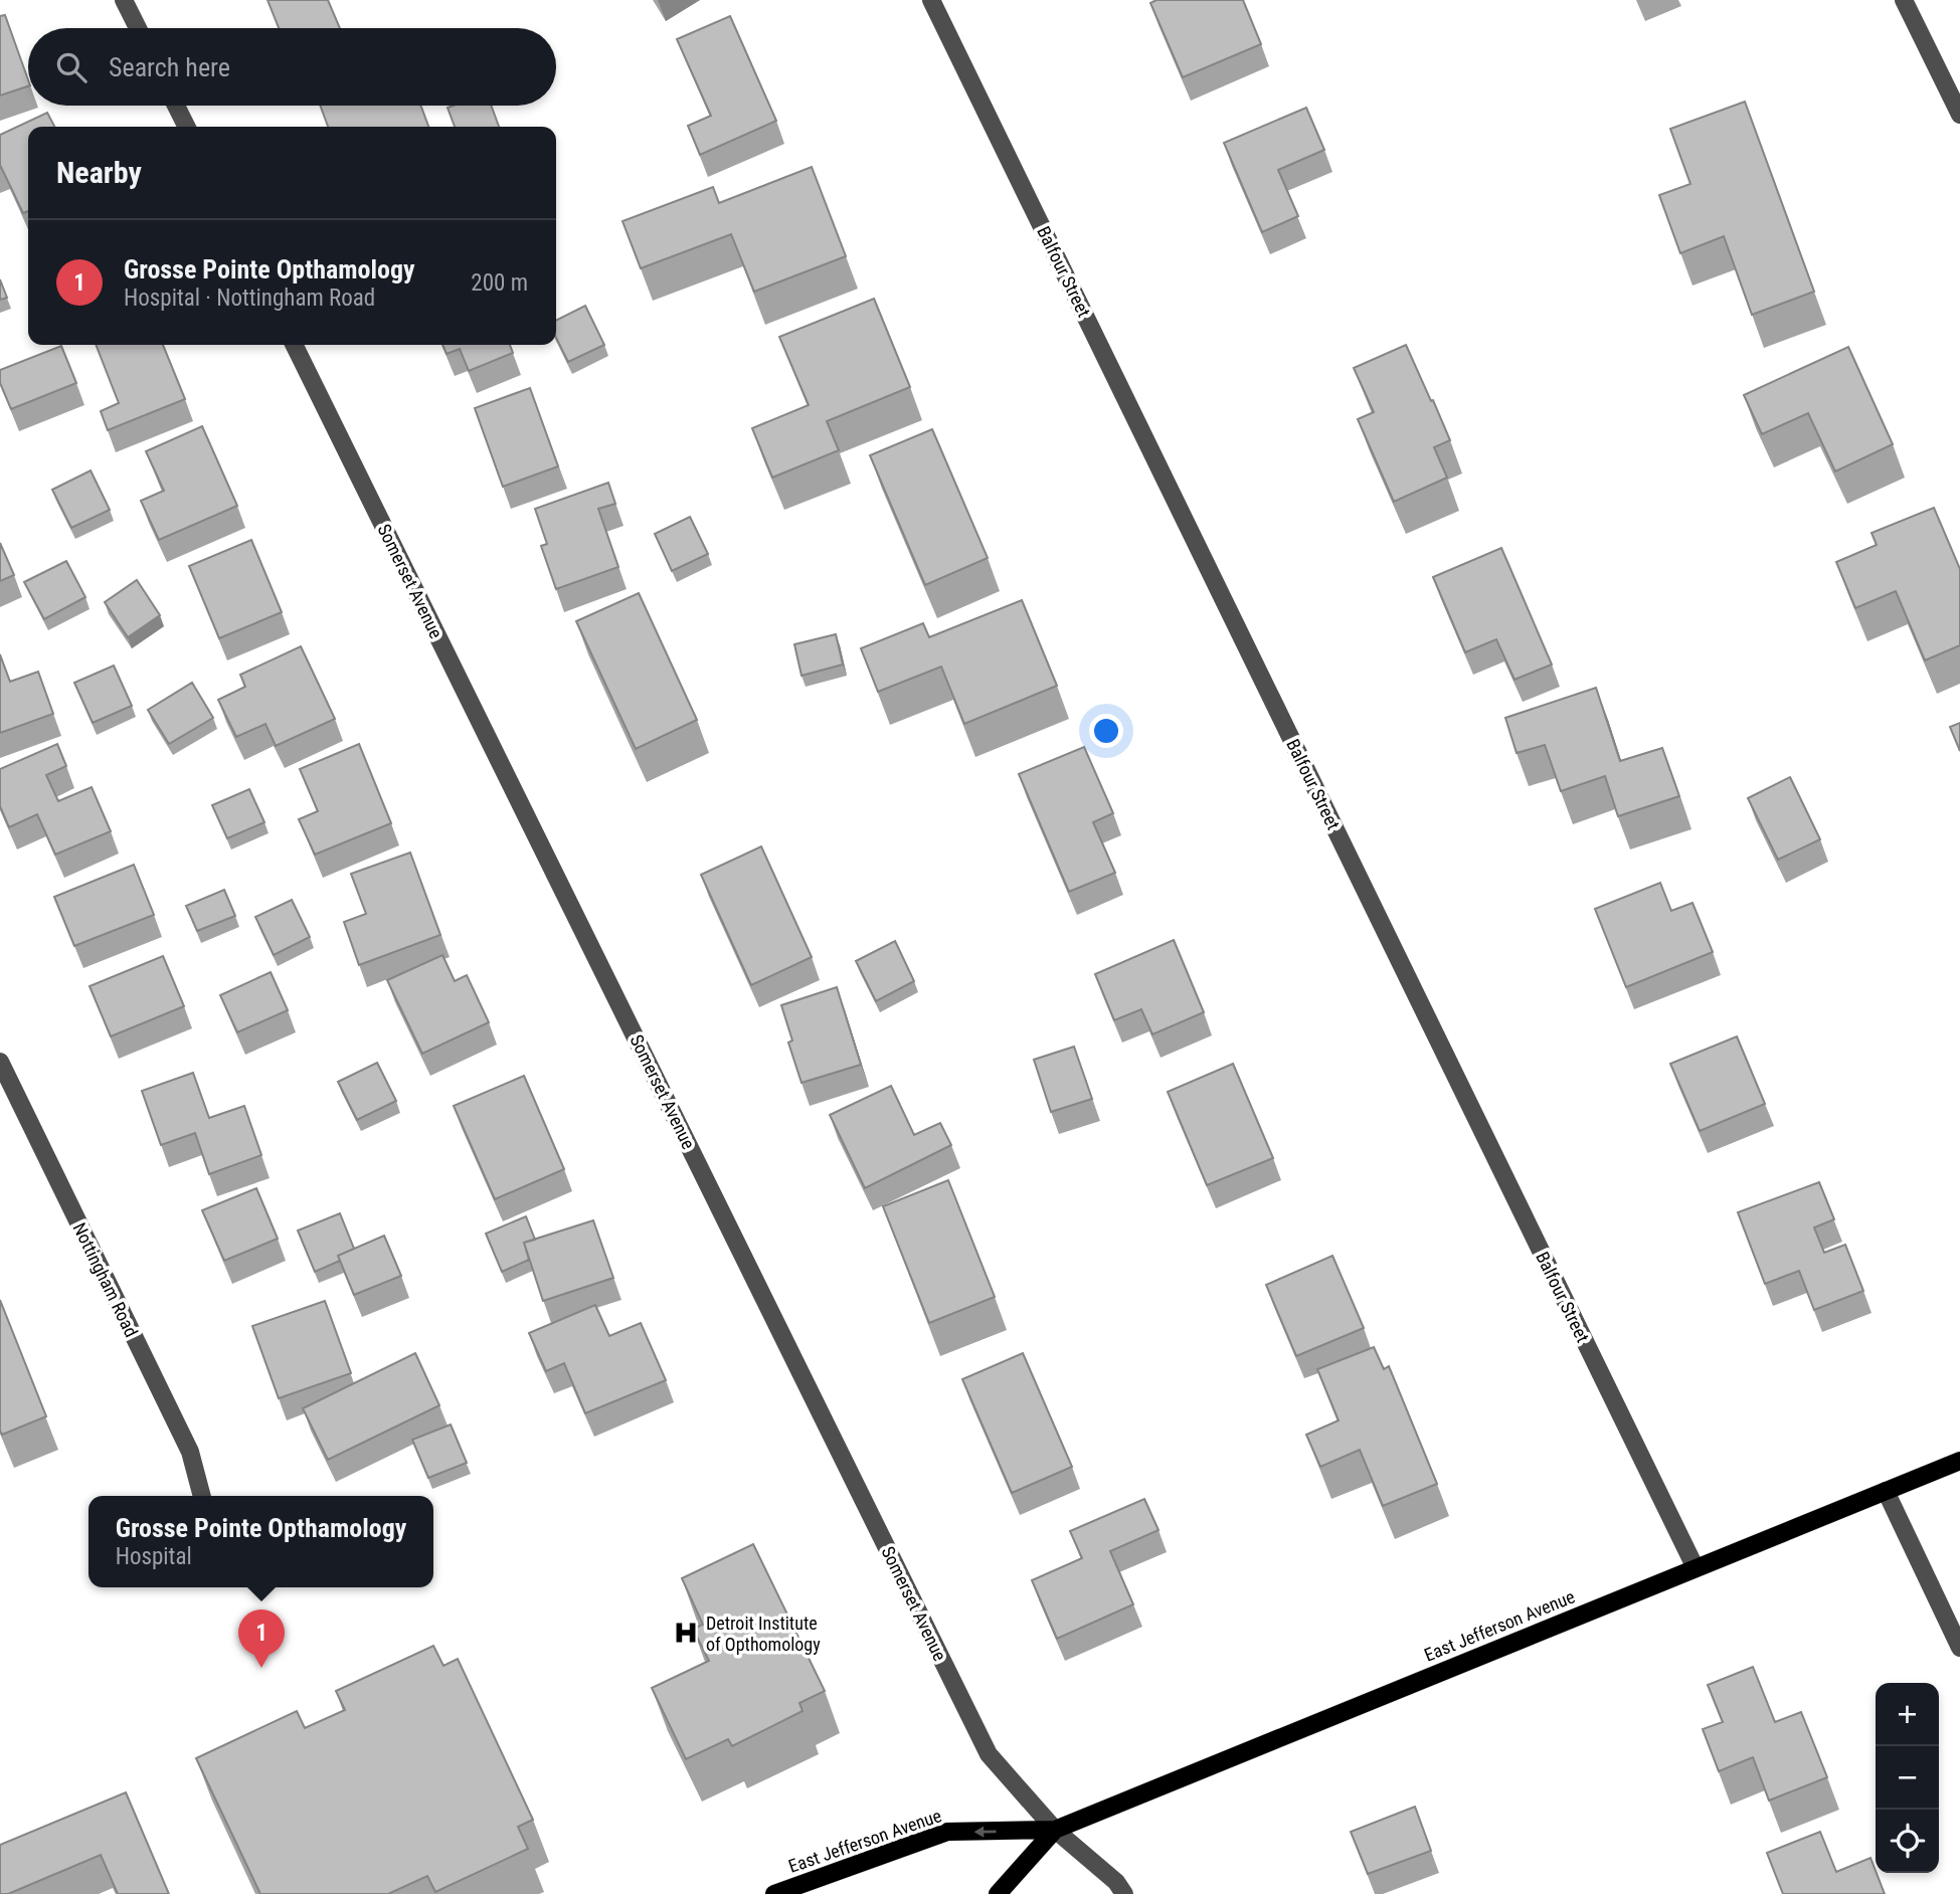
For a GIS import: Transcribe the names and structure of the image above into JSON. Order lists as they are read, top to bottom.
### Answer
{
  "streets": {
    "main road": ["East Jefferson Avenue"],
    "street": ["Balfour Street", "Somerset Avenue", "Nottingham Road"]
  },
  "crossings": [
    ["Balfour Street", "East Jefferson Avenue"],
    ["Somerset Avenue", "East Jefferson Avenue"]
  ],
  "places": {
    "hospital": ["Detroit Institute of Opthomology"]
  },
  "page": {
    "search": "Search here",
    "heading": "Nearby",
    "list": [
      {
        "mark": "1",
        "name": "Grosse Pointe Opthamology",
        "note": "Hospital · Nottingham Road",
        "value": "200 m"
      }
    ],
    "popup": ["Grosse Pointe Opthamology", "Hospital"],
    "pins": "1",
    "map_buttons": ["+", "−"]
  }
}
